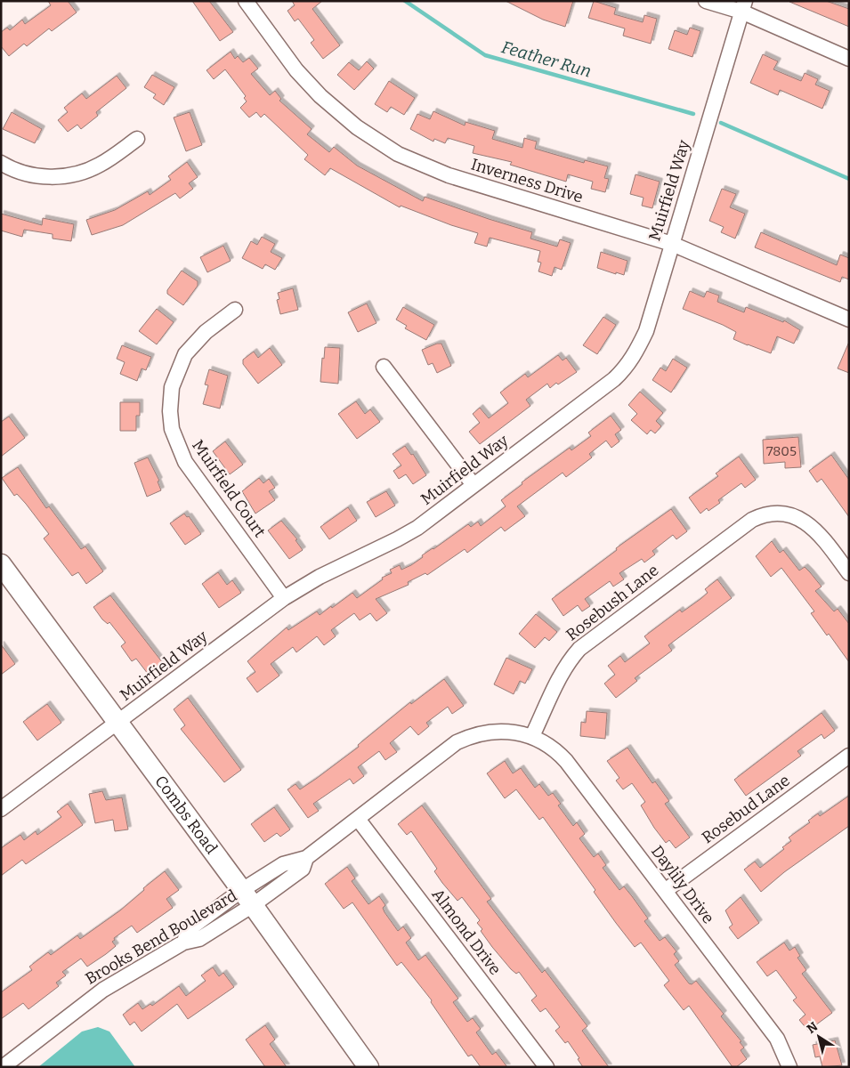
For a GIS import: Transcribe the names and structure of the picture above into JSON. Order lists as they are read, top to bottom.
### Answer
{
  "streets": {
    "street": [
      "Inverness Drive",
      "Muirfield Way",
      "Muirfield Court",
      "Rosebush Lane",
      "Rosebud Lane",
      "Combs Road",
      "Daylily Drive",
      "Almond Drive",
      "Brooks Bend Boulevard"
    ]
  },
  "crossings": [
    ["Inverness Drive", "Muirfield Way"],
    ["Muirfield Way", "Muirfield Court"],
    ["Muirfield Way", "Combs Road"],
    ["Rosebush Lane", "Daylily Drive"],
    ["Rosebud Lane", "Daylily Drive"],
    ["Combs Road", "Brooks Bend Boulevard"]
  ],
  "water": ["Feather Run"],
  "house_numbers": ["7805"],
  "north": "top left"
}
